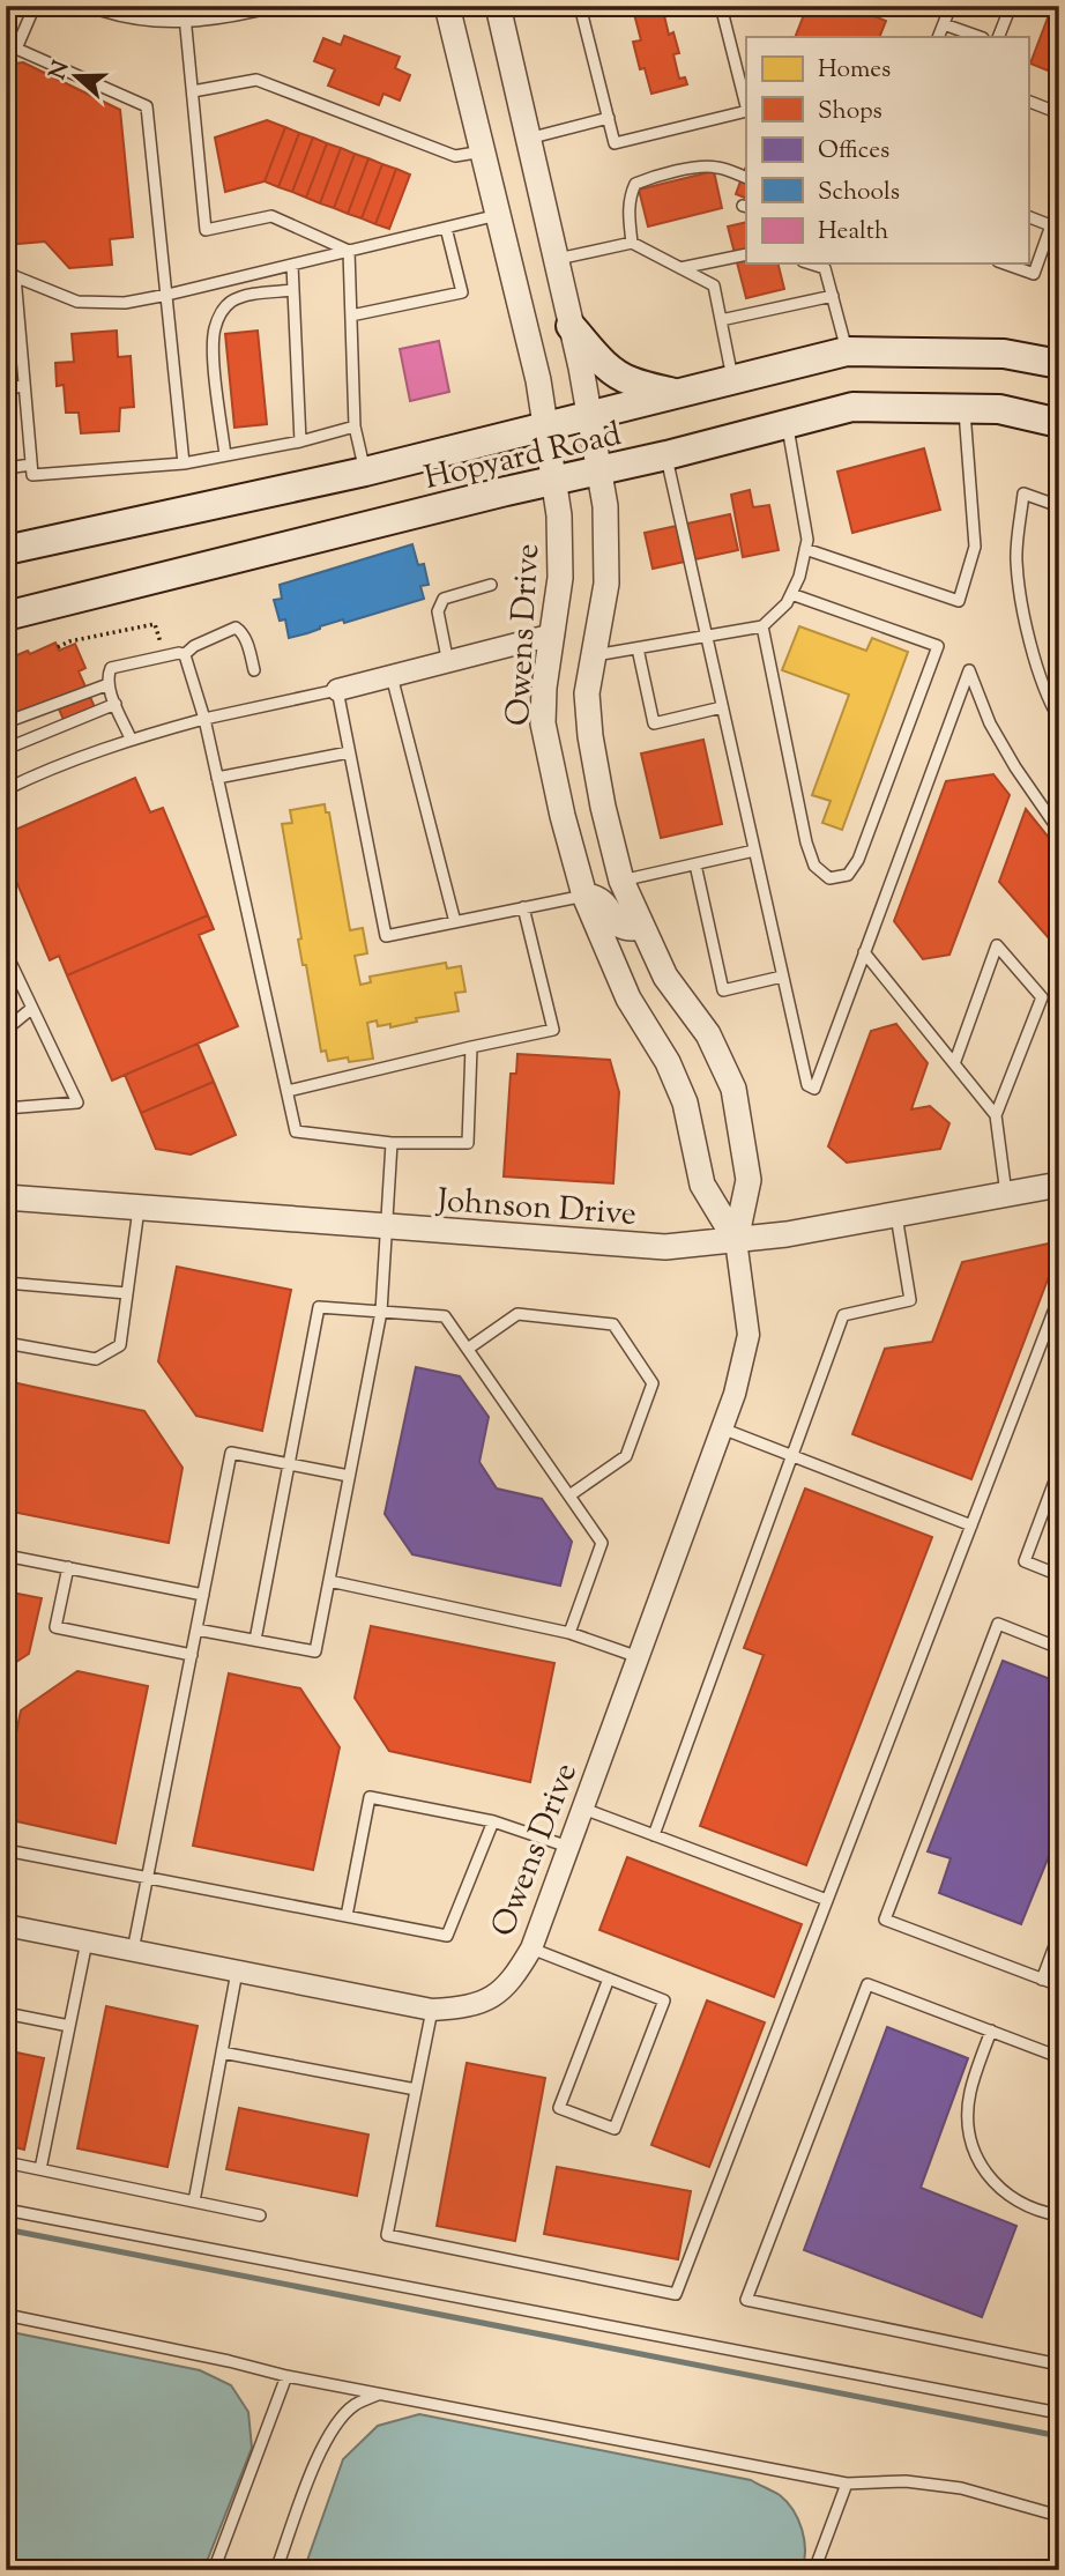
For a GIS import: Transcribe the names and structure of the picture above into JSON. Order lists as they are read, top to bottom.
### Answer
{
  "streets": {
    "main road": ["Hopyard Road"],
    "street": ["Owens Drive", "Johnson Drive"]
  },
  "crossings": [
    ["Hopyard Road", "Owens Drive"],
    ["Owens Drive", "Johnson Drive"]
  ],
  "legend": [
    "Homes",
    "Shops",
    "Offices",
    "Schools",
    "Health"
  ],
  "north": "left"
}
